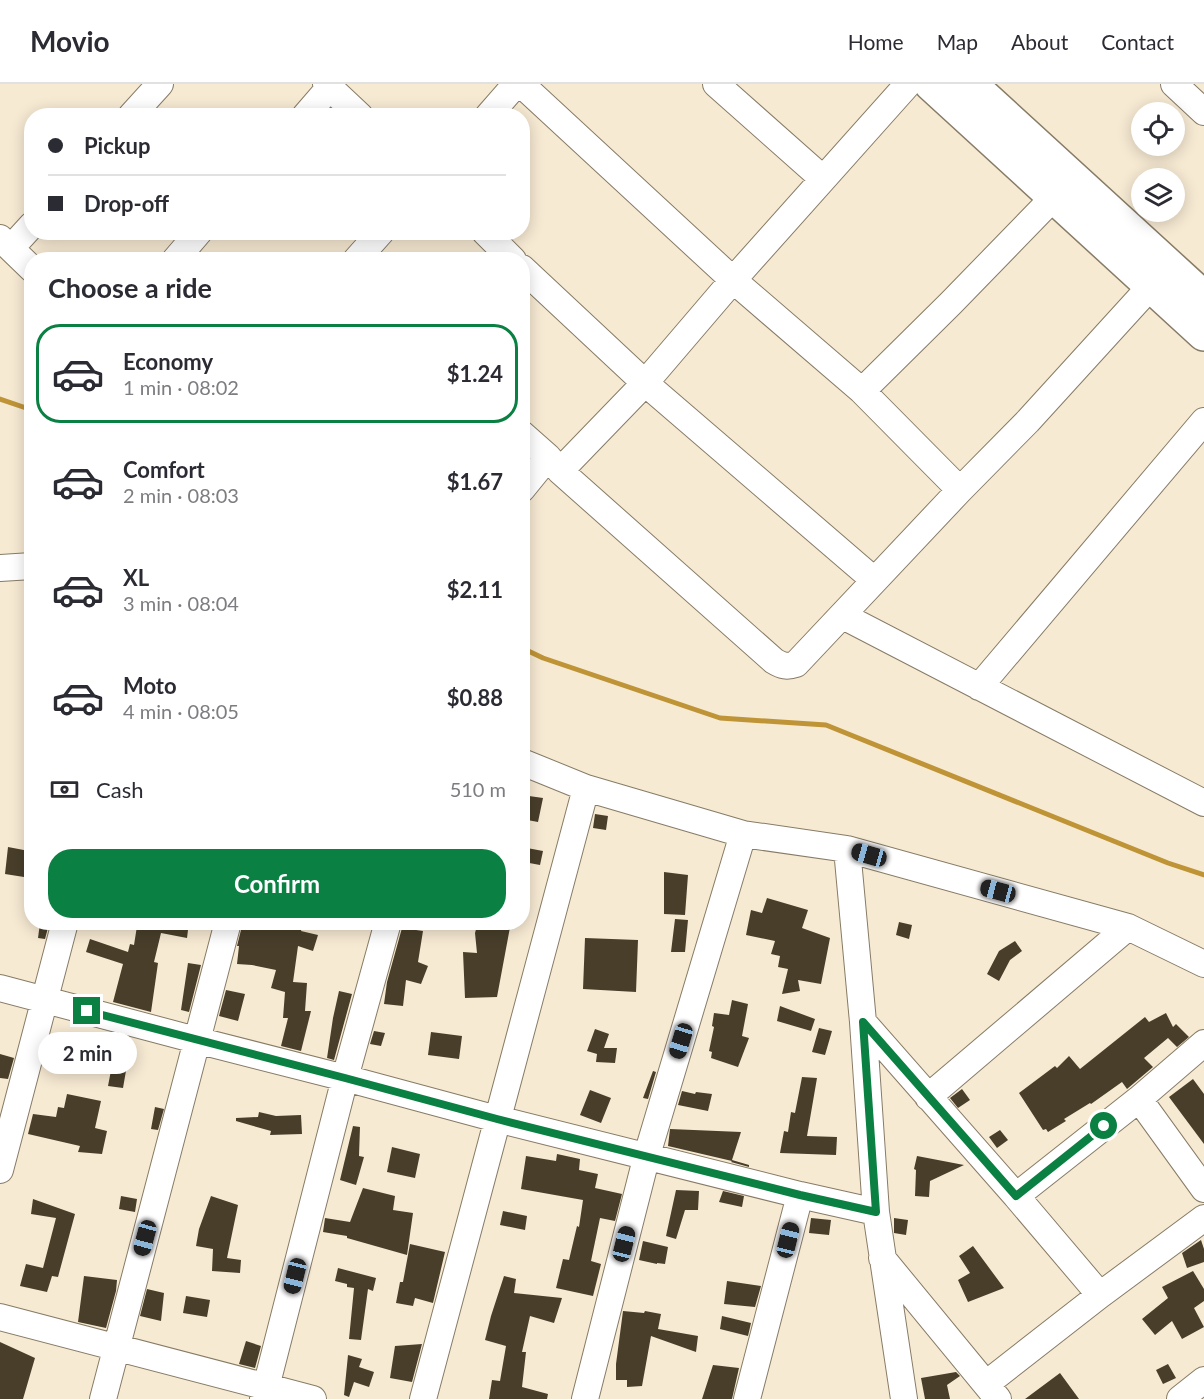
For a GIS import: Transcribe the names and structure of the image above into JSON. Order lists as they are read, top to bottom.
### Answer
{
  "page": {
    "header": "Movio",
    "nav": [
      "Home",
      "Map",
      "About",
      "Contact"
    ],
    "banner": ["Pickup", "Drop-off"],
    "heading": "Choose a ride",
    "list": [
      {
        "name": "Economy",
        "note": "1 min · 08:02",
        "value": "$1.24"
      },
      {
        "name": "Comfort",
        "note": "2 min · 08:03",
        "value": "$1.67"
      },
      {
        "name": "XL",
        "note": "3 min · 08:04",
        "value": "$2.11"
      },
      {
        "name": "Moto",
        "note": "4 min · 08:05",
        "value": "$0.88"
      }
    ],
    "pay": ["Cash", "510 m"],
    "buttons": "Confirm",
    "bubble": "2 min"
  }
}
